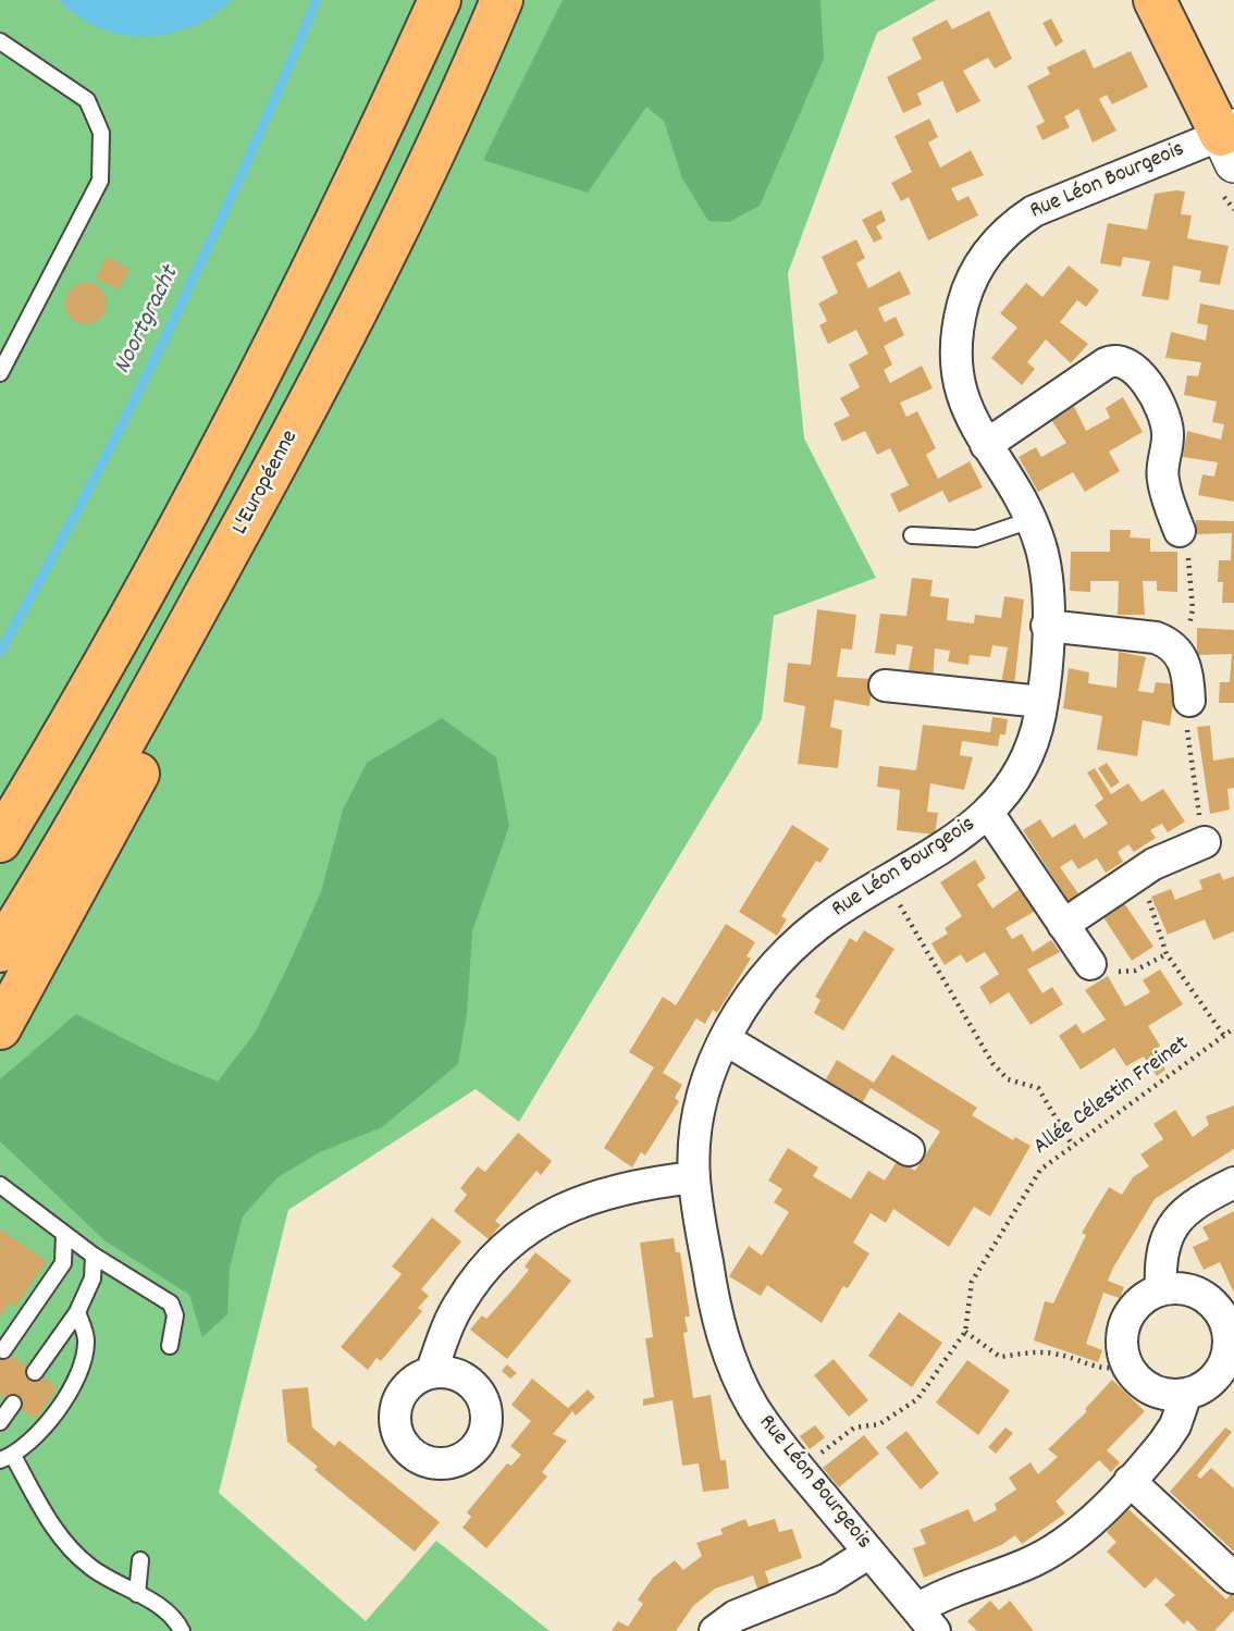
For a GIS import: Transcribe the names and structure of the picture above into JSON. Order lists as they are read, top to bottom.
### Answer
{
  "streets": {
    "highway": ["L'Européenne"],
    "street": ["Rue Léon Bourgeois"],
    "path": ["Allée Célestin Freinet"]
  },
  "crossings": [
    ["Rue Léon Bourgeois", "Allée Célestin Freinet"]
  ],
  "water": ["Noortgracht"]
}
